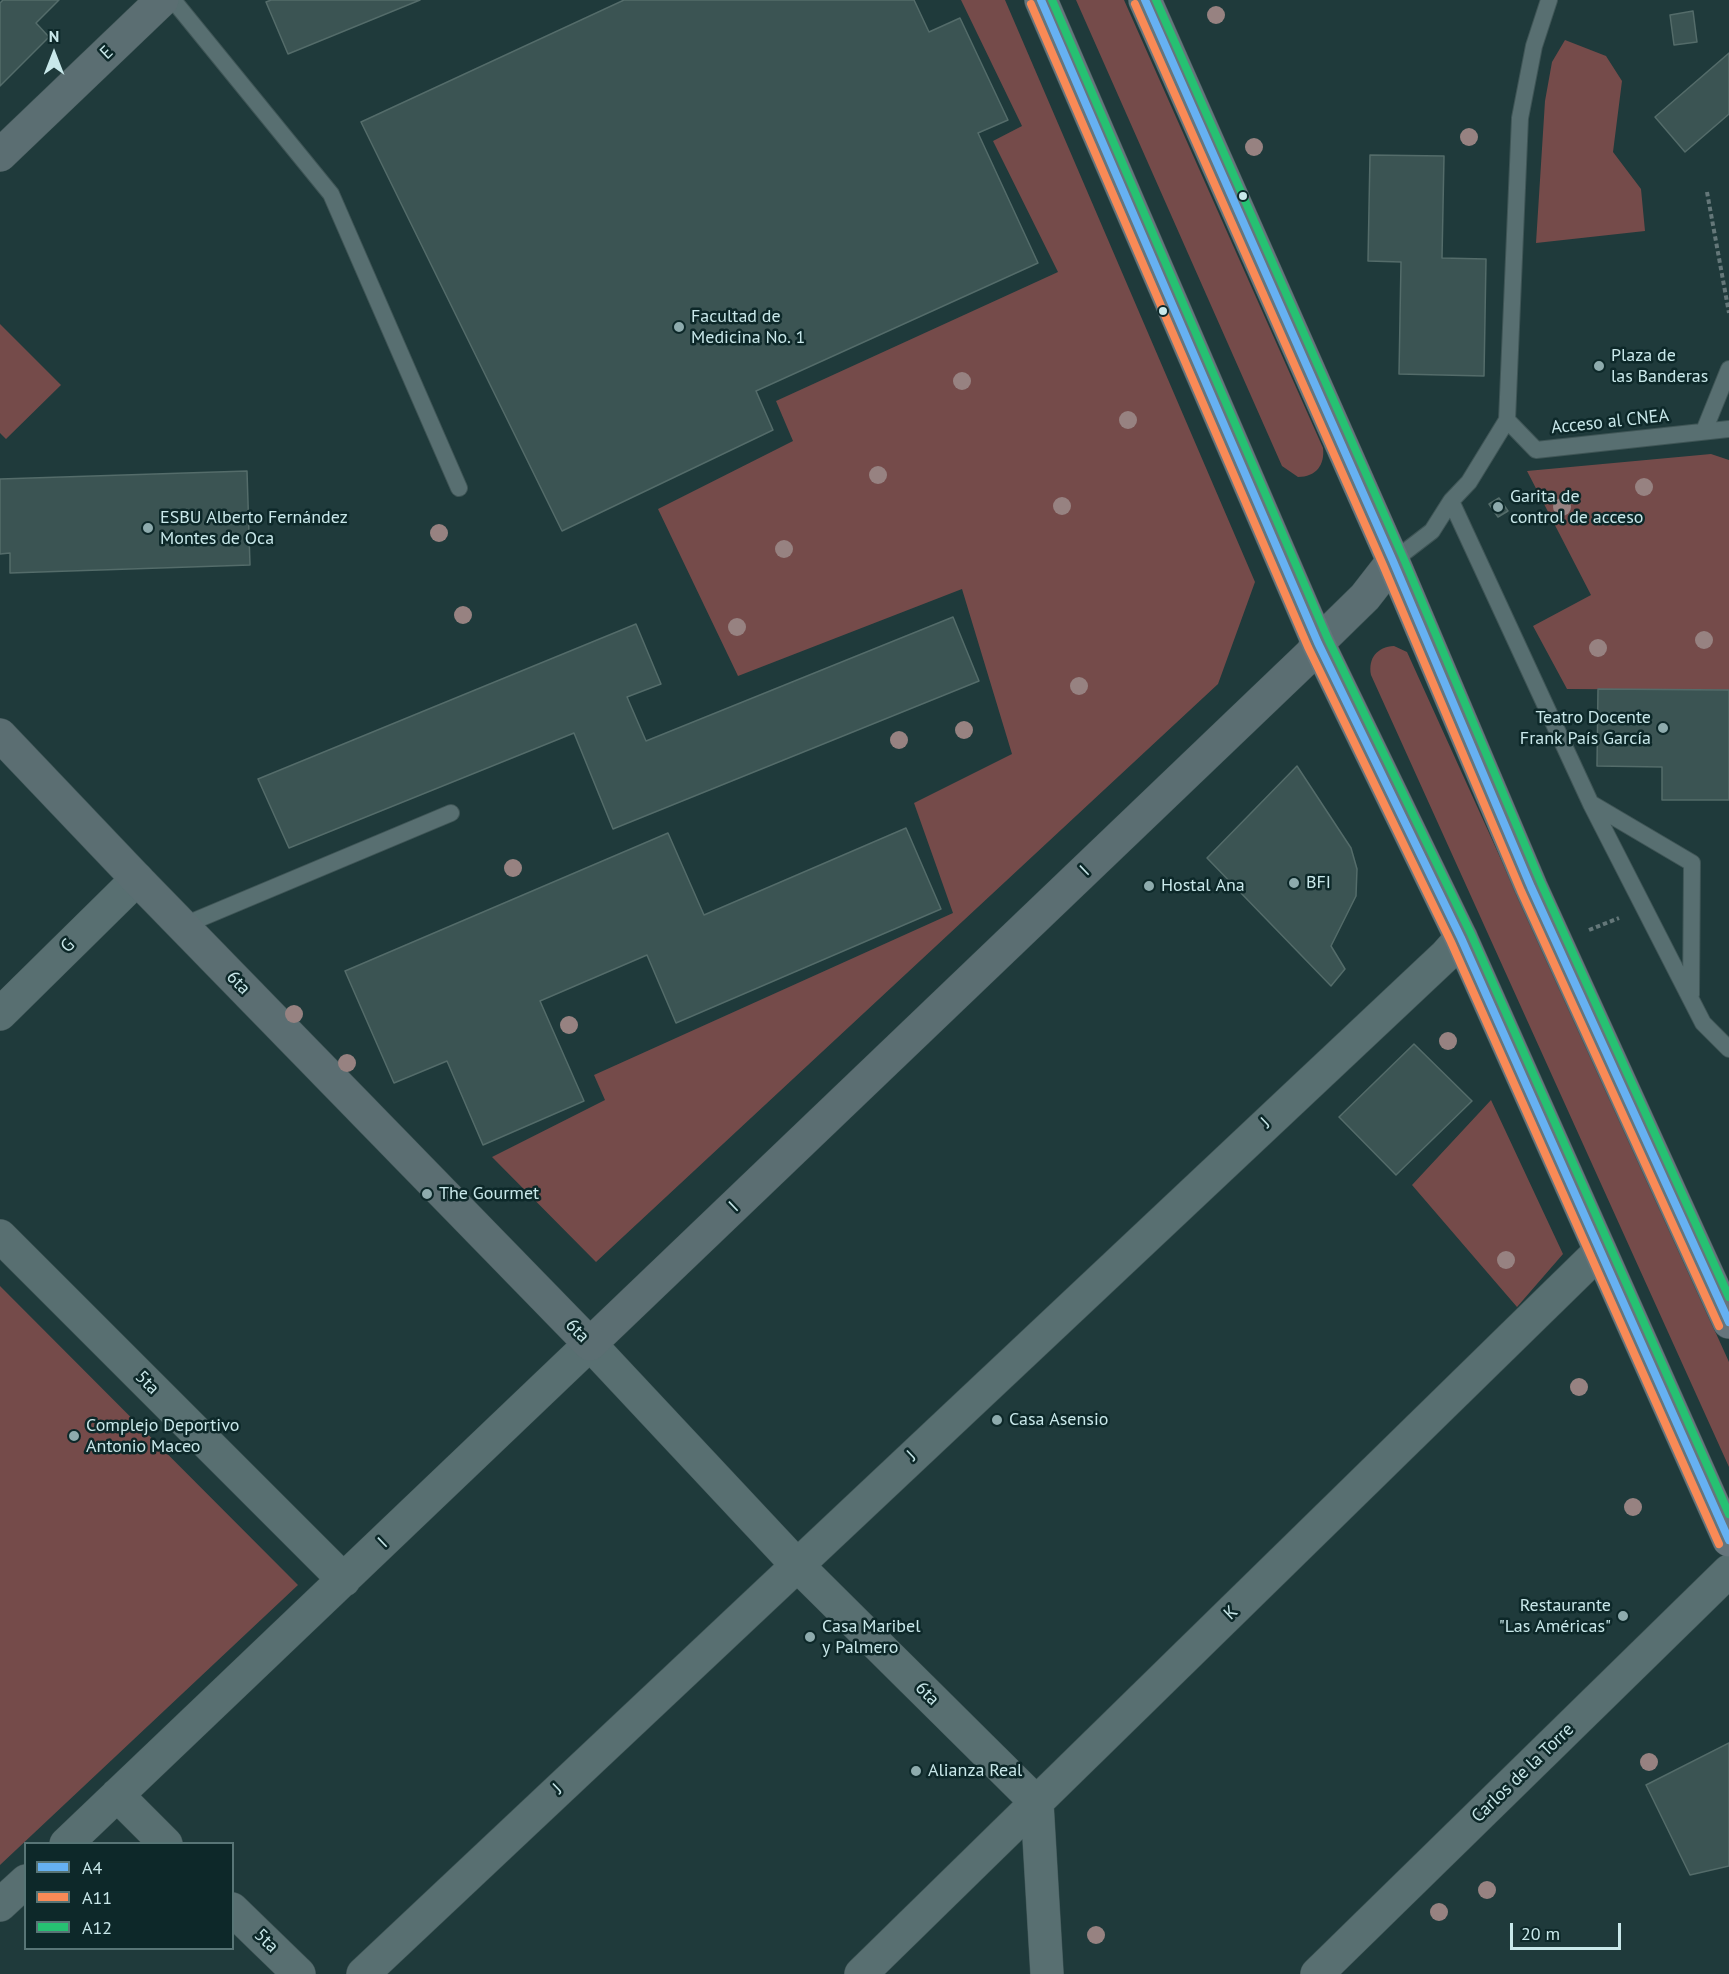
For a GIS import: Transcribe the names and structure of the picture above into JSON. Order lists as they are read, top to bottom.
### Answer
{
  "streets": {
    "street": [
      "E",
      "I",
      "G",
      "6ta",
      "J",
      "5ta",
      "K",
      "Carlos de la Torre"
    ],
    "lane": ["Acceso al CNEA"]
  },
  "crossings": [
    ["I", "6ta"],
    ["I", "5ta"],
    ["G", "6ta"],
    ["6ta", "J"],
    ["6ta", "K"]
  ],
  "places": [
    "Facultad de Medicina No. 1",
    "Plaza de las Banderas",
    "Garita de control de acceso",
    "ESBU Alberto Fernández Montes de Oca",
    "Teatro Docente Frank País García",
    "BFI",
    "Hostal Ana",
    "The Gourmet",
    "Casa Asensio",
    "Complejo Deportivo Antonio Maceo",
    "Restaurante \"Las Américas\"",
    "Casa Maribel y Palmero",
    "Alianza Real"
  ],
  "lines": ["transit line A4", "transit line A12", "transit line A11"],
  "legend": ["A4", "A11", "A12"],
  "scale_bar": "20 m",
  "north": "top"
}
